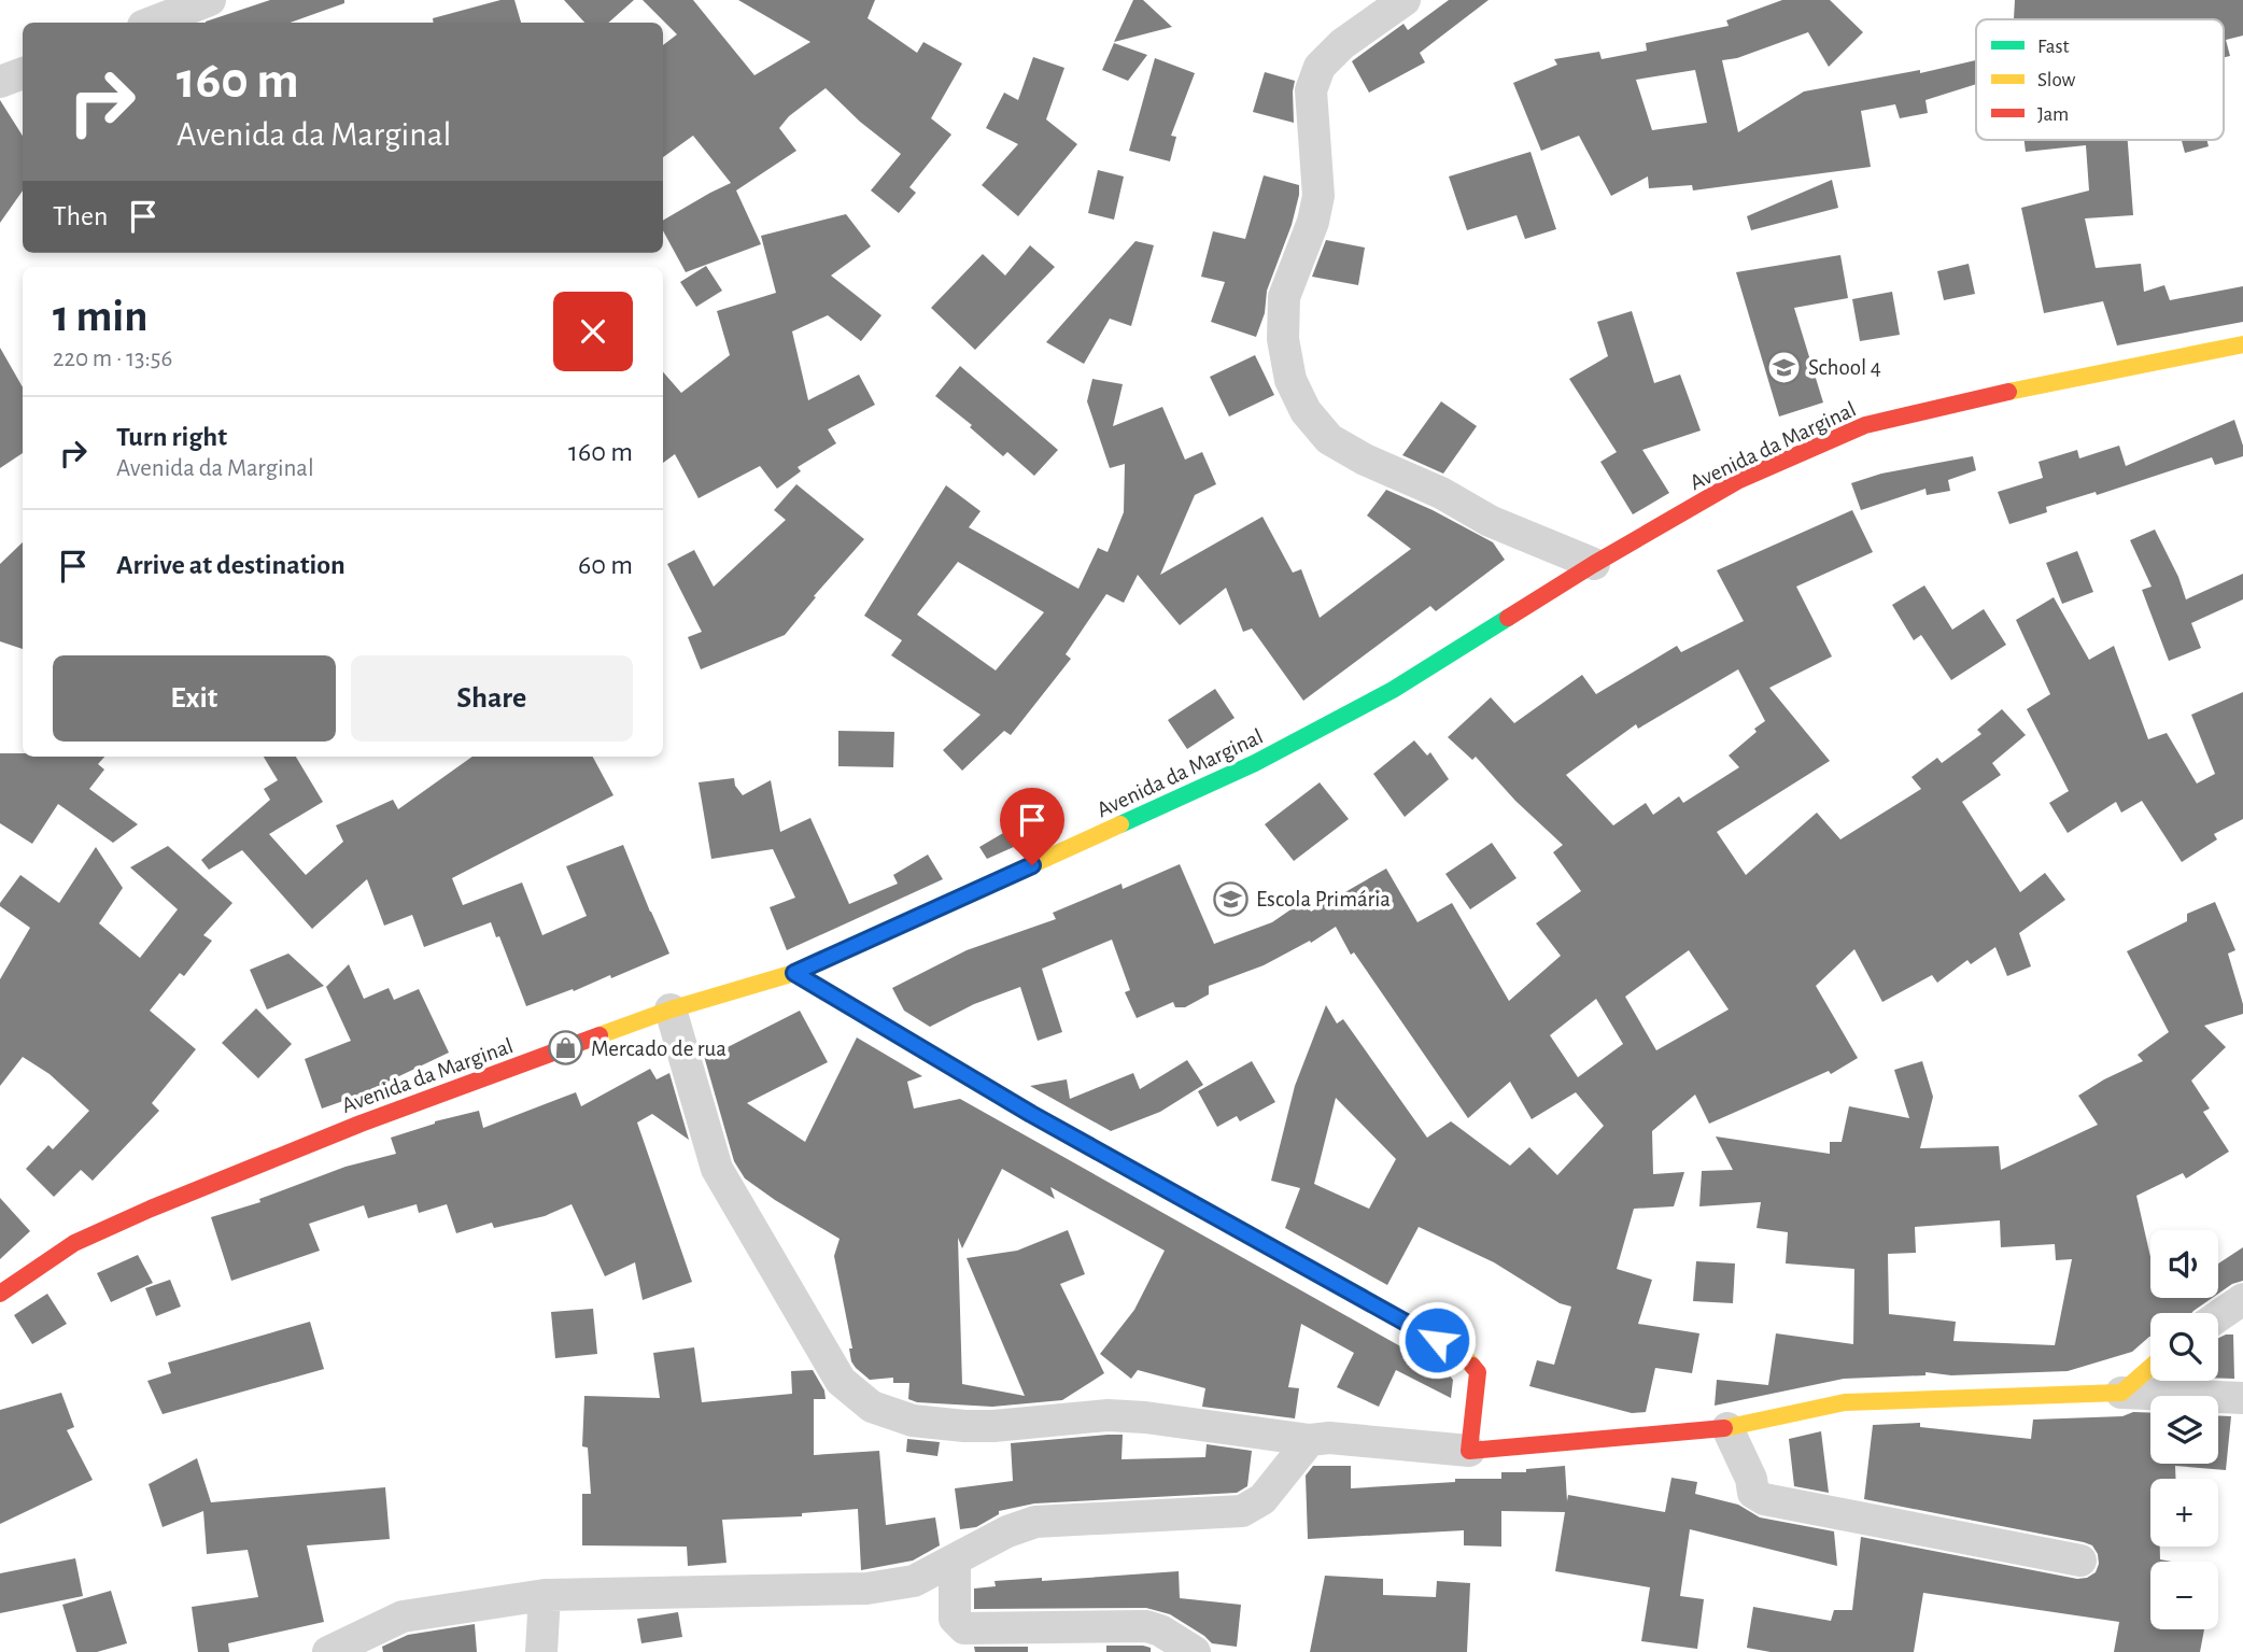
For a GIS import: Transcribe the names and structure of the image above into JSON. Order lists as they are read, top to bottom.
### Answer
{
  "streets": {
    "street": ["Avenida da Marginal"]
  },
  "places": {
    "school or university": ["School 4", "Escola Primária"],
    "shop": ["Mercado de rua"]
  },
  "legend": ["Fast", "Slow", "Jam"],
  "page": {
    "turn": ["160 m", "Avenida da Marginal"],
    "then": "Then",
    "heading": ["1 min", "220 m · 13:56"],
    "list": [
      {
        "name": "Turn right",
        "note": "Avenida da Marginal",
        "value": "160 m"
      },
      {
        "name": "Arrive at destination",
        "value": "60 m"
      }
    ],
    "buttons": ["Exit", "Share"],
    "map_buttons": ["+", "−"]
  }
}
